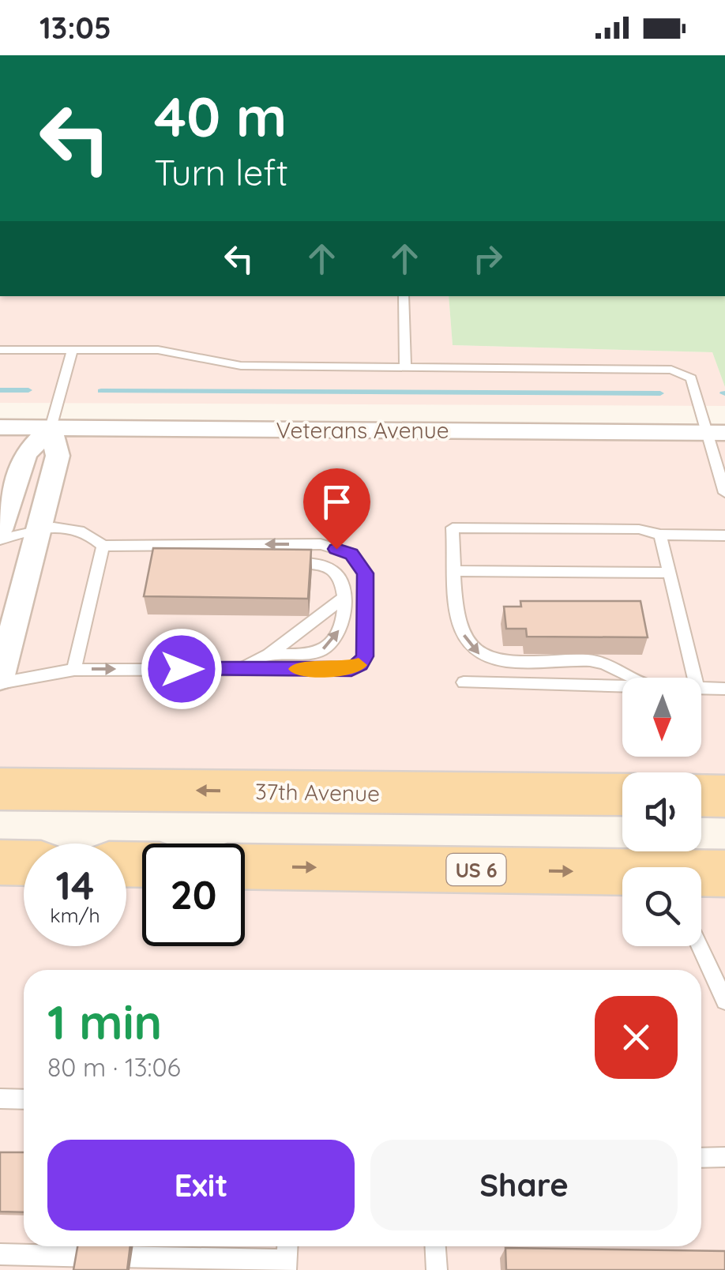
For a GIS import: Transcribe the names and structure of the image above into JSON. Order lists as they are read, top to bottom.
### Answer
{
  "streets": {
    "main road": ["37th Avenue", "US 6"],
    "street": ["Veterans Avenue"]
  },
  "north": "bottom",
  "page": {
    "status": "13:05",
    "turn": ["40 m", "Turn left"],
    "speed": "14 km/h",
    "limit": "20",
    "heading": ["1 min", "80 m · 13:06"],
    "buttons": ["Exit", "Share"]
  }
}
